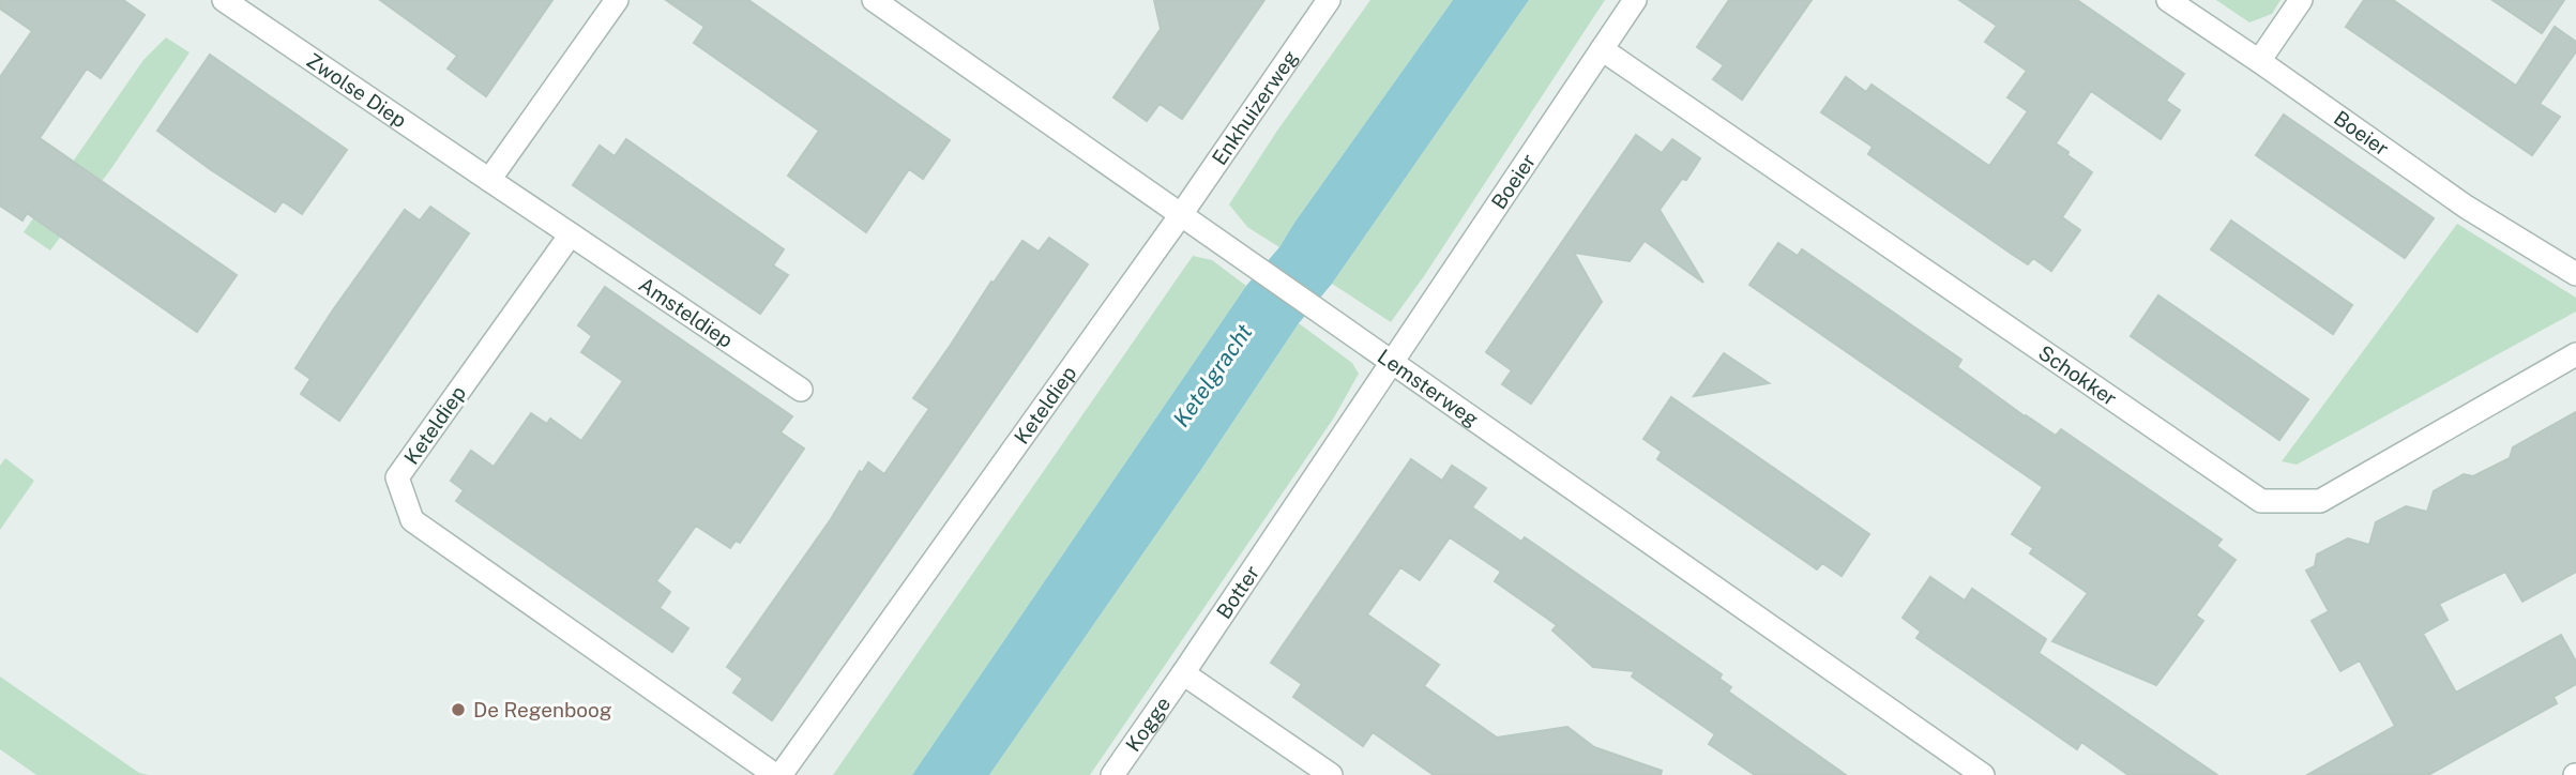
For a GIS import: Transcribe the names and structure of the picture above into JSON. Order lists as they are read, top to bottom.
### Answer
{
  "streets": {
    "street": [
      "Zwolse Diep",
      "Enkhuizerweg",
      "Boeier",
      "Amsteldiep",
      "Schokker",
      "Lemsterweg",
      "Keteldiep",
      "Botter",
      "Kogge"
    ]
  },
  "crossings": [
    ["Enkhuizerweg", "Lemsterweg"],
    ["Enkhuizerweg", "Keteldiep"],
    ["Boeier", "Schokker"],
    ["Boeier", "Lemsterweg"],
    ["Boeier", "Botter"],
    ["Amsteldiep", "Keteldiep"],
    ["Lemsterweg", "Keteldiep"],
    ["Lemsterweg", "Botter"],
    ["Botter", "Kogge"]
  ],
  "water": ["Ketelgracht"],
  "places": ["De Regenboog"]
}
